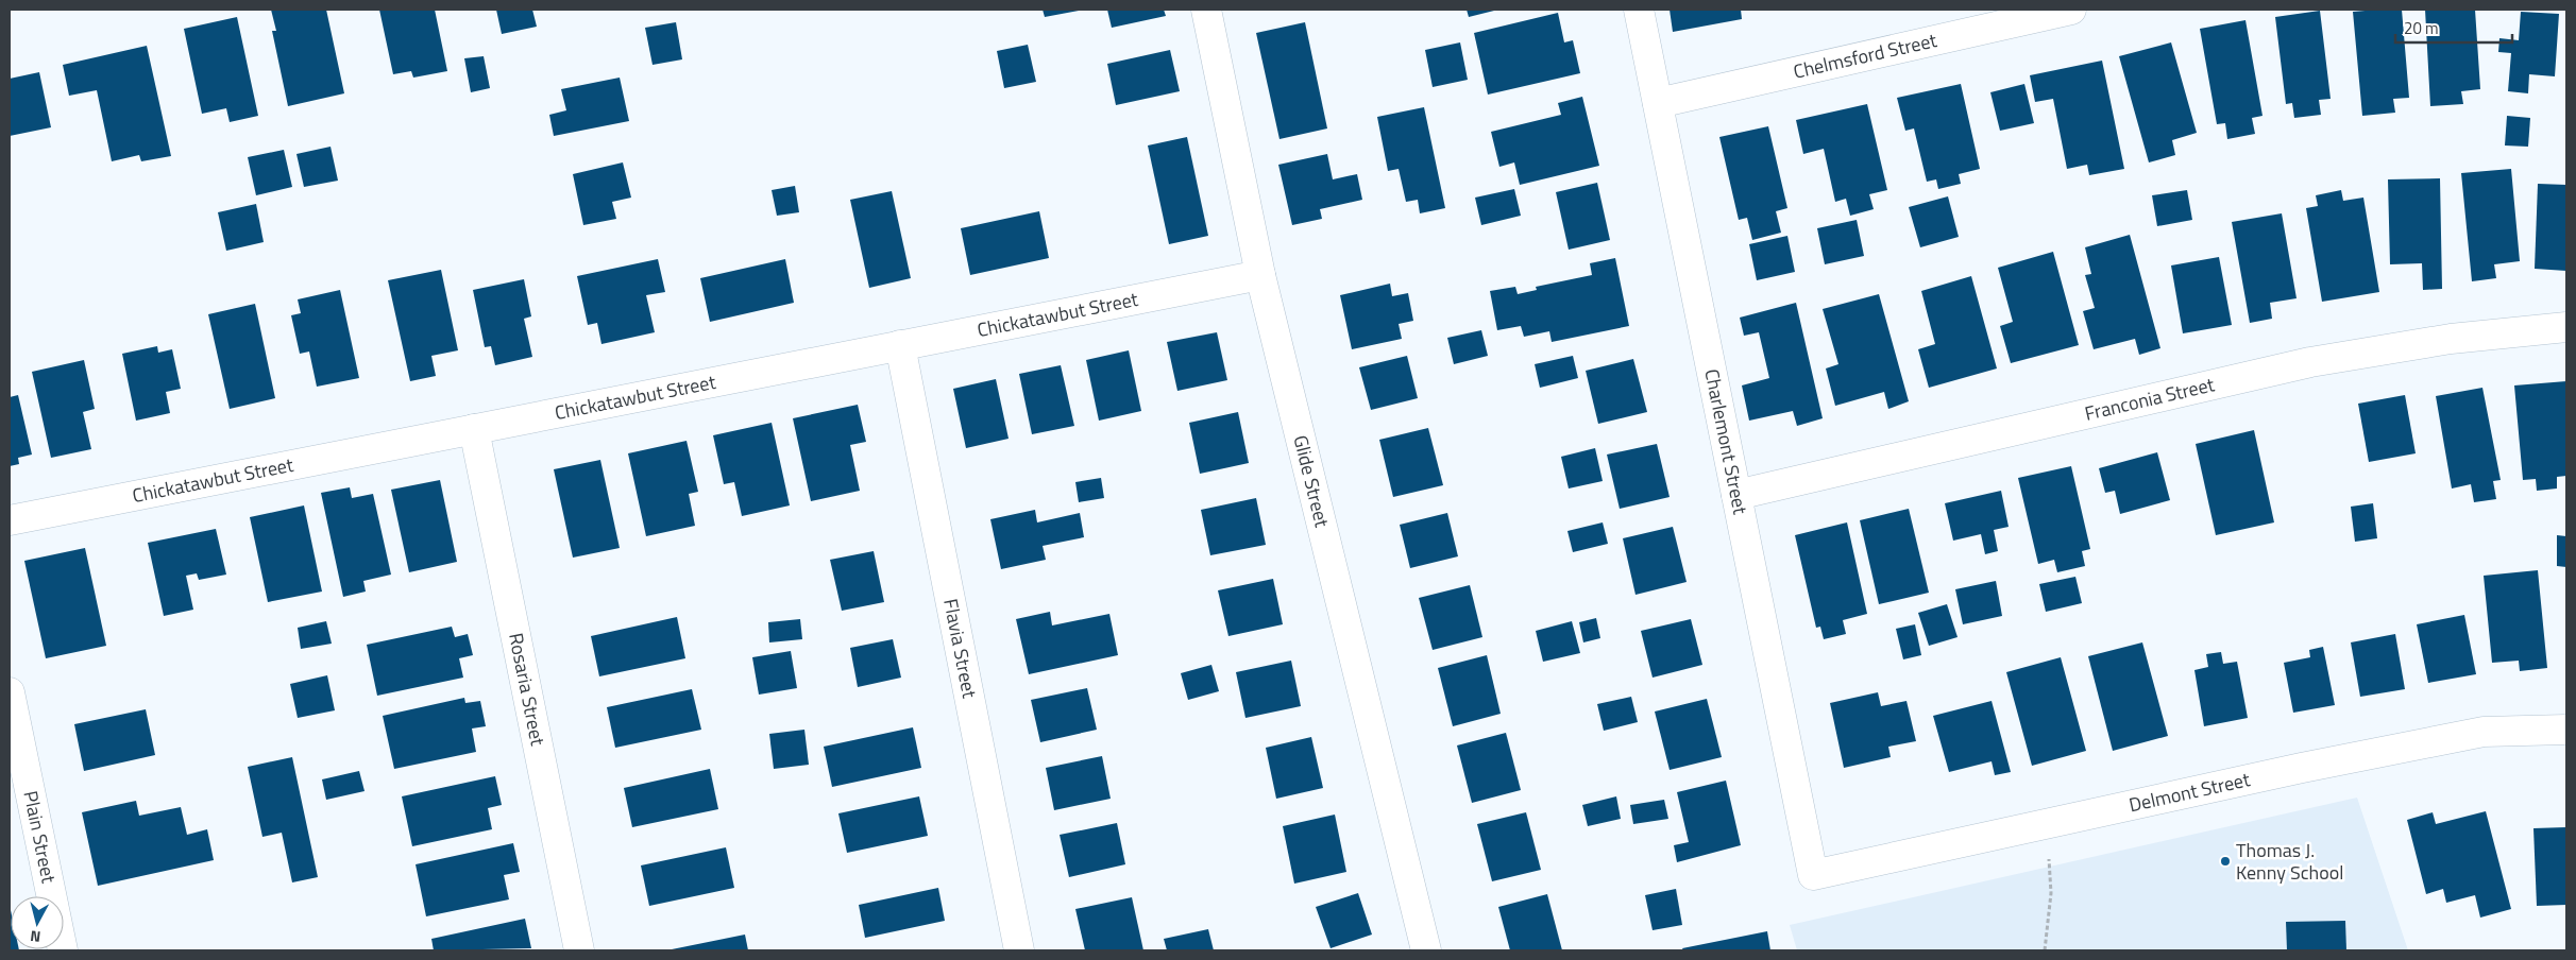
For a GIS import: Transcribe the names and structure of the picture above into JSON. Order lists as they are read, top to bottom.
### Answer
{
  "streets": {
    "street": [
      "Chelmsford Street",
      "Chickatawbut Street",
      "Franconia Street",
      "Charlemont Street",
      "Glide Street",
      "Flavia Street",
      "Rosaria Street",
      "Delmont Street",
      "Plain Street"
    ]
  },
  "crossings": [
    ["Chelmsford Street", "Charlemont Street"],
    ["Chickatawbut Street", "Glide Street"],
    ["Chickatawbut Street", "Flavia Street"],
    ["Chickatawbut Street", "Rosaria Street"],
    ["Franconia Street", "Charlemont Street"],
    ["Charlemont Street", "Delmont Street"]
  ],
  "places": ["Thomas J. Kenny School"],
  "scale_bar": "20 m",
  "north": "bottom"
}
